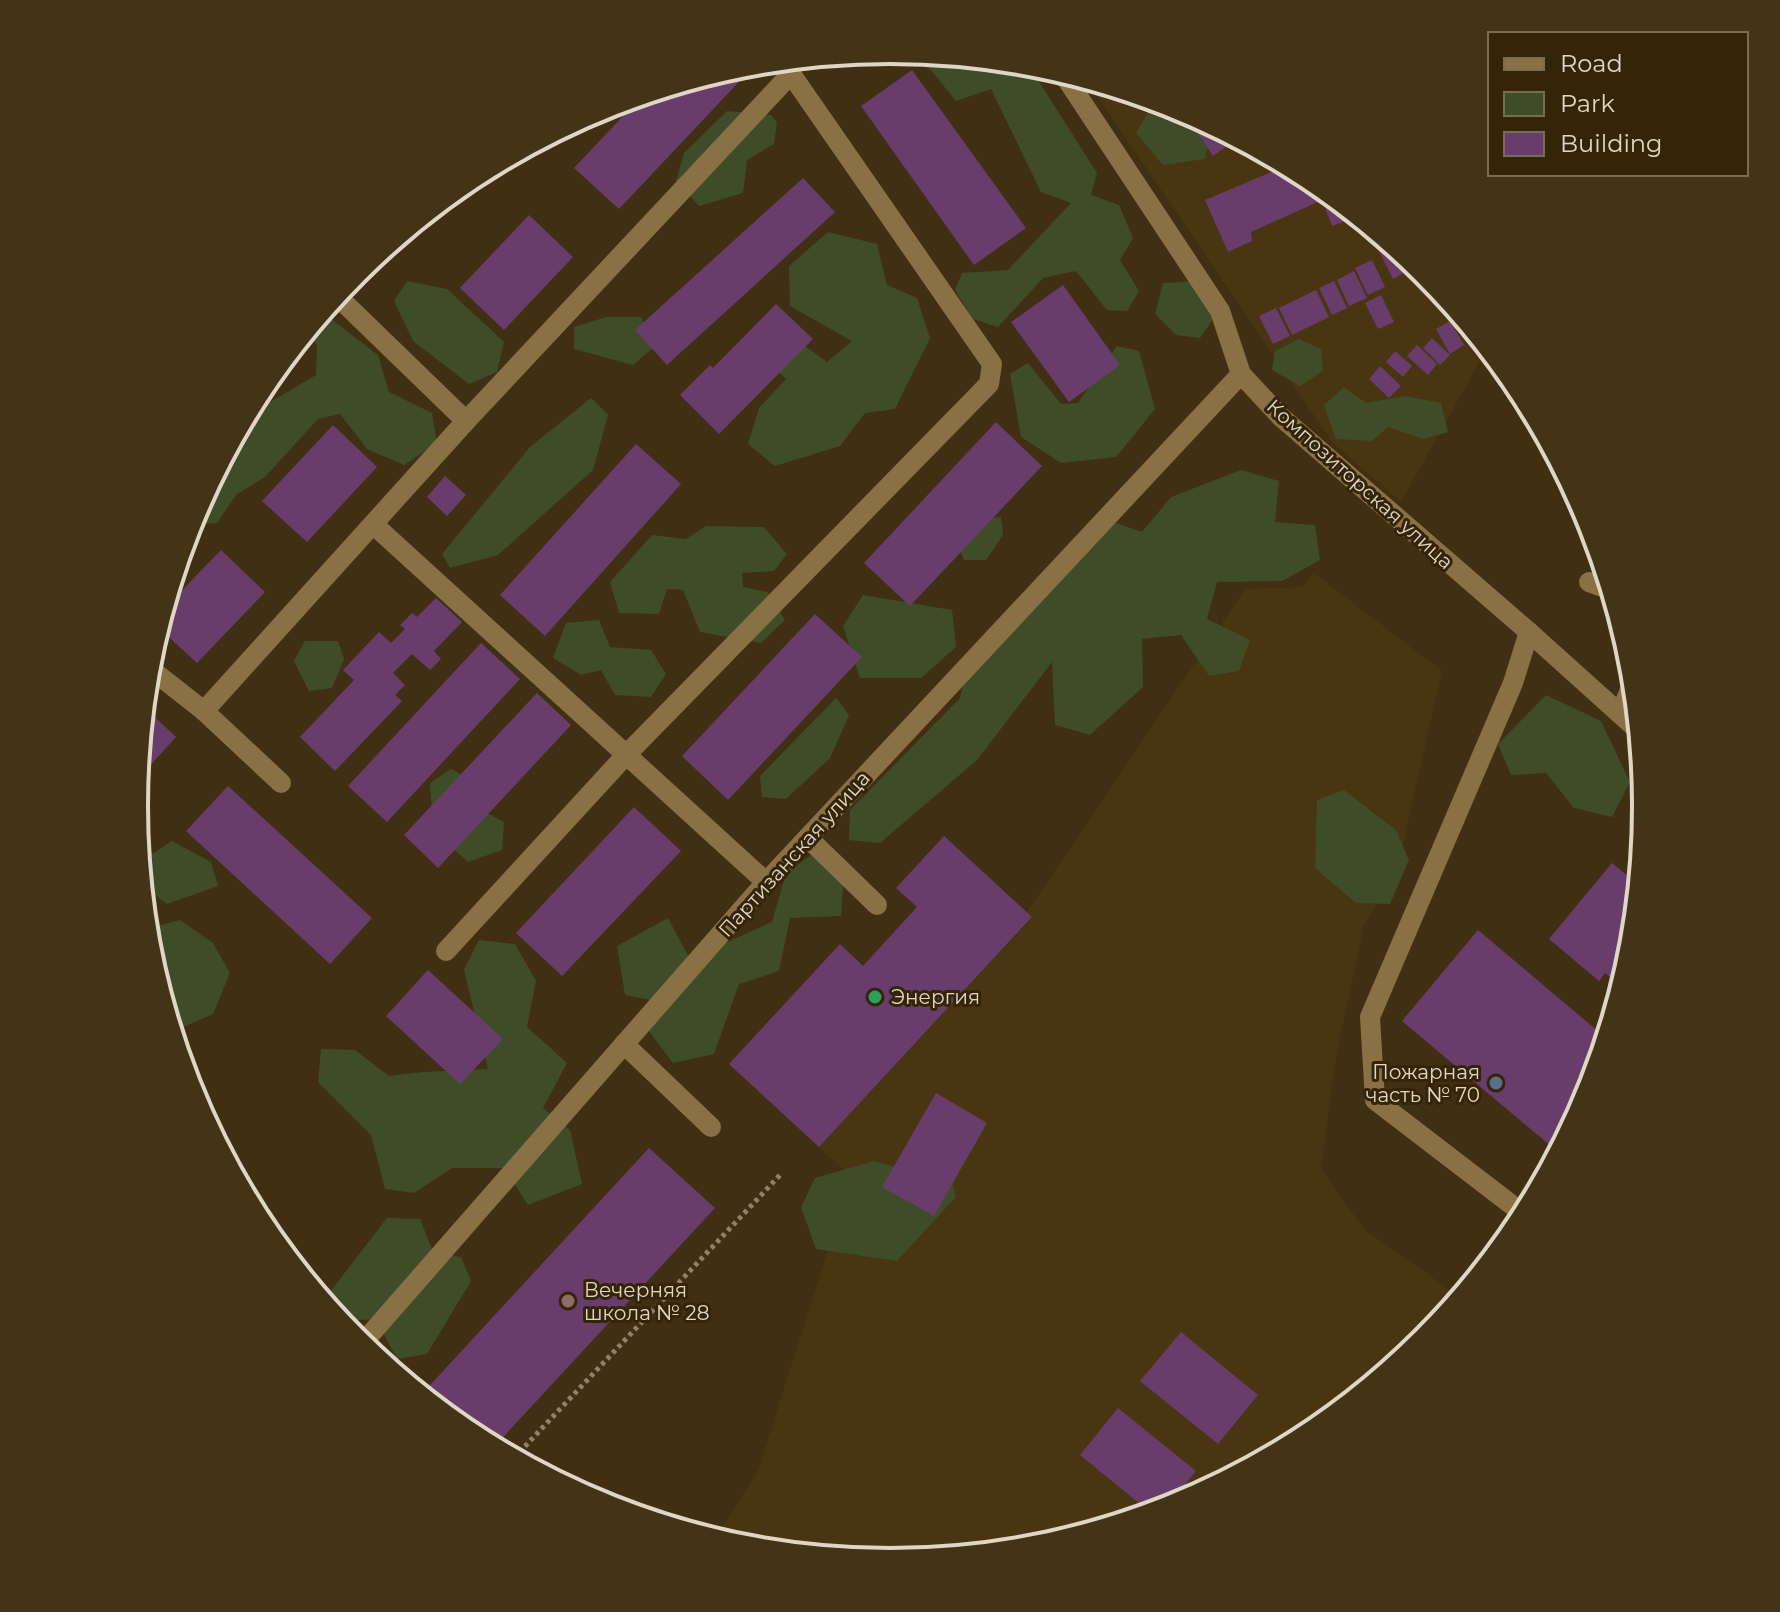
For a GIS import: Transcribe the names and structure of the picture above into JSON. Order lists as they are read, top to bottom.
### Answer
{
  "streets": {
    "street": ["Композиторская улица", "Партизанская улица"]
  },
  "crossings": [
    ["Композиторская улица", "Партизанская улица"]
  ],
  "places": ["Энергия", "Пожарная часть № 70", "Вечерняя школа № 28"],
  "legend": ["Road", "Park", "Building"]
}
